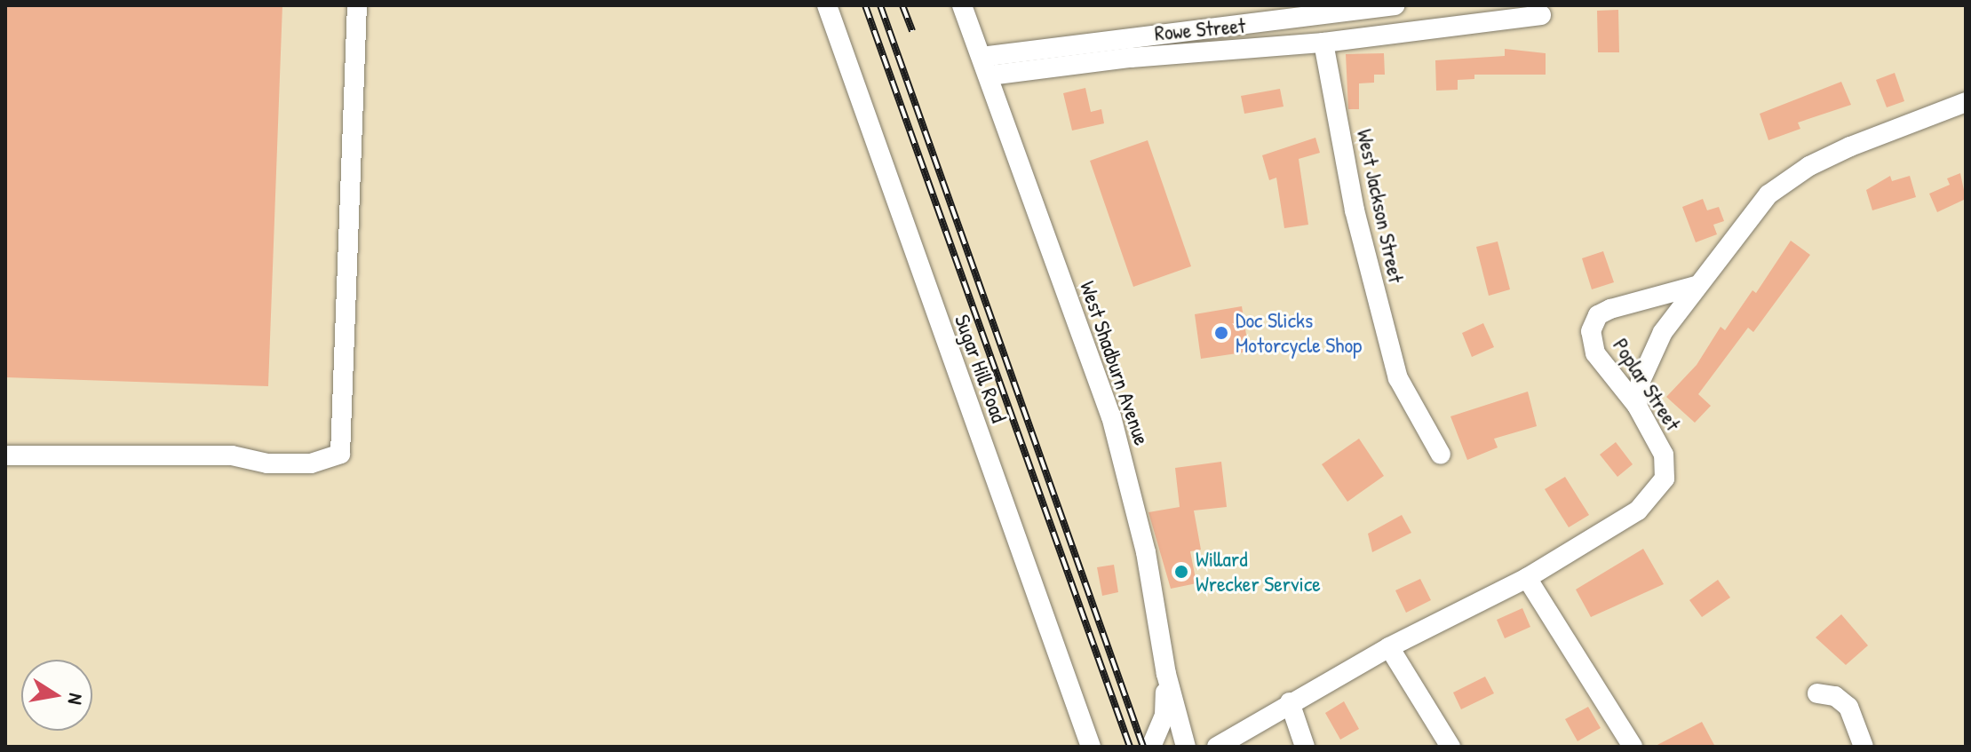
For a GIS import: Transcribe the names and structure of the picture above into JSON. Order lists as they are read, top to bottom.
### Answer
{
  "streets": {
    "street": [
      "Rowe Street",
      "West Jackson Street",
      "West Shadburn Avenue",
      "Sugar Hill Road",
      "Poplar Street"
    ]
  },
  "crossings": [
    ["Rowe Street", "West Jackson Street"],
    ["Rowe Street", "West Shadburn Avenue"]
  ],
  "places": ["Doc Slicks Motorcycle Shop", "Willard Wrecker Service"],
  "north": "right"
}
